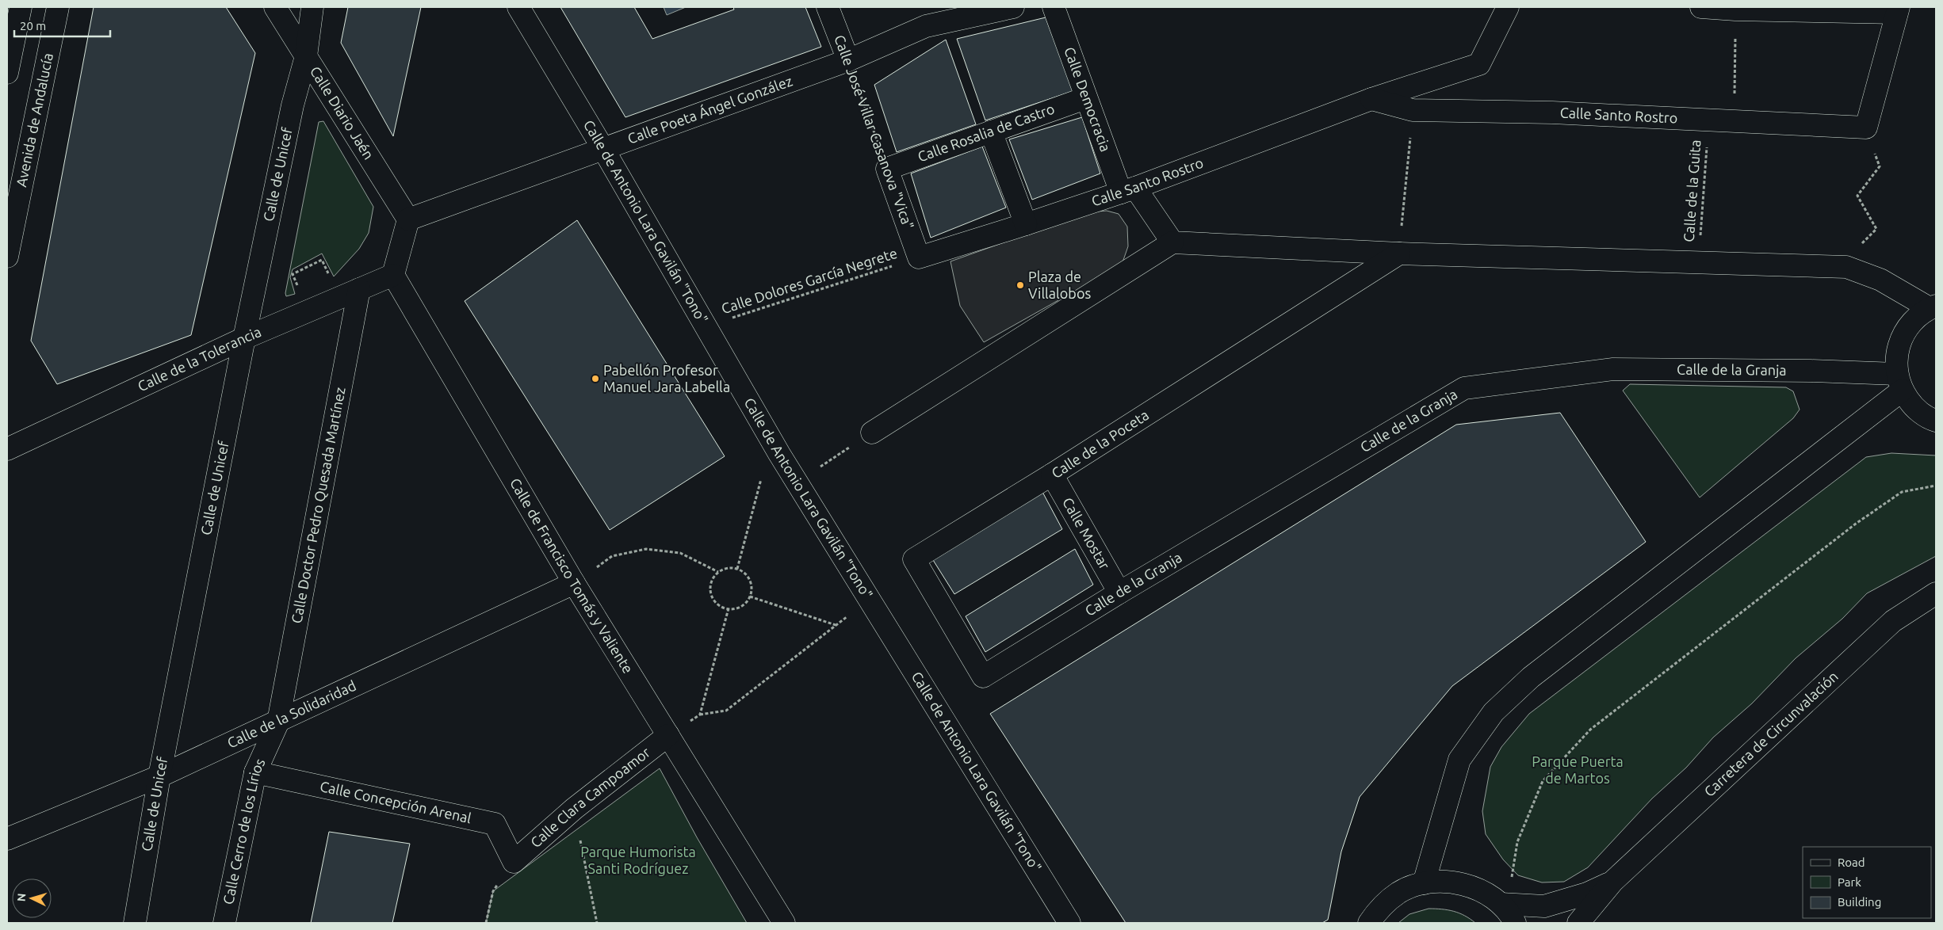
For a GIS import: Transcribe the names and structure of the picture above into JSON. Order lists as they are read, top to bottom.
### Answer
{
  "streets": {
    "street": [
      "Calle Democracia",
      "Calle Poeta Ángel González",
      "Calle Diario Jaén",
      "Calle Santo Rostro",
      "Avenida de Andalucía",
      "Calle José Villar Casanova \"Vica\"",
      "Calle Rosalia de Castro",
      "Calle de Unicef",
      "Calle de Antonio Lara Gavilán \"Tono\"",
      "Calle de la Tolerancia",
      "Calle de la Granja",
      "Calle de la Poceta",
      "Calle Doctor Pedro Quesada Martínez",
      "Calle Mostar",
      "Calle de Francisco Tomás y Valiente",
      "Calle de la Solidaridad",
      "Carretera de Circunvalación",
      "Calle Clara Campoamor",
      "Calle Concepción Arenal",
      "Calle Cerro de los Lírios"
    ],
    "path": ["Calle de la Guita", "Calle Dolores García Negrete"]
  },
  "crossings": [
    ["Calle Democracia", "Calle Santo Rostro"],
    ["Calle Democracia", "Calle Rosalia de Castro"],
    ["Calle Poeta Ángel González", "Calle Diario Jaén"],
    ["Calle Poeta Ángel González", "Calle José Villar Casanova \"Vica\""],
    ["Calle Poeta Ángel González", "Calle de Antonio Lara Gavilán \"Tono\""],
    ["Calle Diario Jaén", "Calle de Unicef"],
    ["Calle Santo Rostro", "Calle José Villar Casanova \"Vica\""],
    ["Calle Santo Rostro", "Calle de la Guita"],
    ["Calle Santo Rostro", "Calle Dolores García Negrete"],
    ["Calle José Villar Casanova \"Vica\"", "Calle Rosalia de Castro"],
    ["Calle José Villar Casanova \"Vica\"", "Calle Dolores García Negrete"],
    ["Calle de Unicef", "Calle de la Tolerancia"],
    ["Calle de Unicef", "Calle de la Solidaridad"],
    ["Calle de Antonio Lara Gavilán \"Tono\"", "Calle Dolores García Negrete"],
    ["Calle de la Tolerancia", "Calle Doctor Pedro Quesada Martínez"],
    ["Calle de la Tolerancia", "Calle de Francisco Tomás y Valiente"],
    ["Calle de la Granja", "Calle de la Poceta"],
    ["Calle de la Granja", "Calle Mostar"],
    ["Calle de la Poceta", "Calle Mostar"],
    ["Calle Doctor Pedro Quesada Martínez", "Calle de la Solidaridad"],
    ["Calle Doctor Pedro Quesada Martínez", "Calle Cerro de los Lírios"],
    ["Calle de Francisco Tomás y Valiente", "Calle de la Solidaridad"],
    ["Calle de Francisco Tomás y Valiente", "Calle Clara Campoamor"],
    ["Calle de la Solidaridad", "Calle Cerro de los Lírios"],
    ["Calle Clara Campoamor", "Calle Concepción Arenal"],
    ["Calle Concepción Arenal", "Calle Cerro de los Lírios"]
  ],
  "parks": ["Parque Puerta de Martos", "Parque Humorista Santi Rodríguez"],
  "places": ["Plaza de Villalobos", "Pabellón Profesor Manuel Jara Labella"],
  "legend": ["Road", "Park", "Building"],
  "scale_bar": "20 m",
  "north": "left"
}
